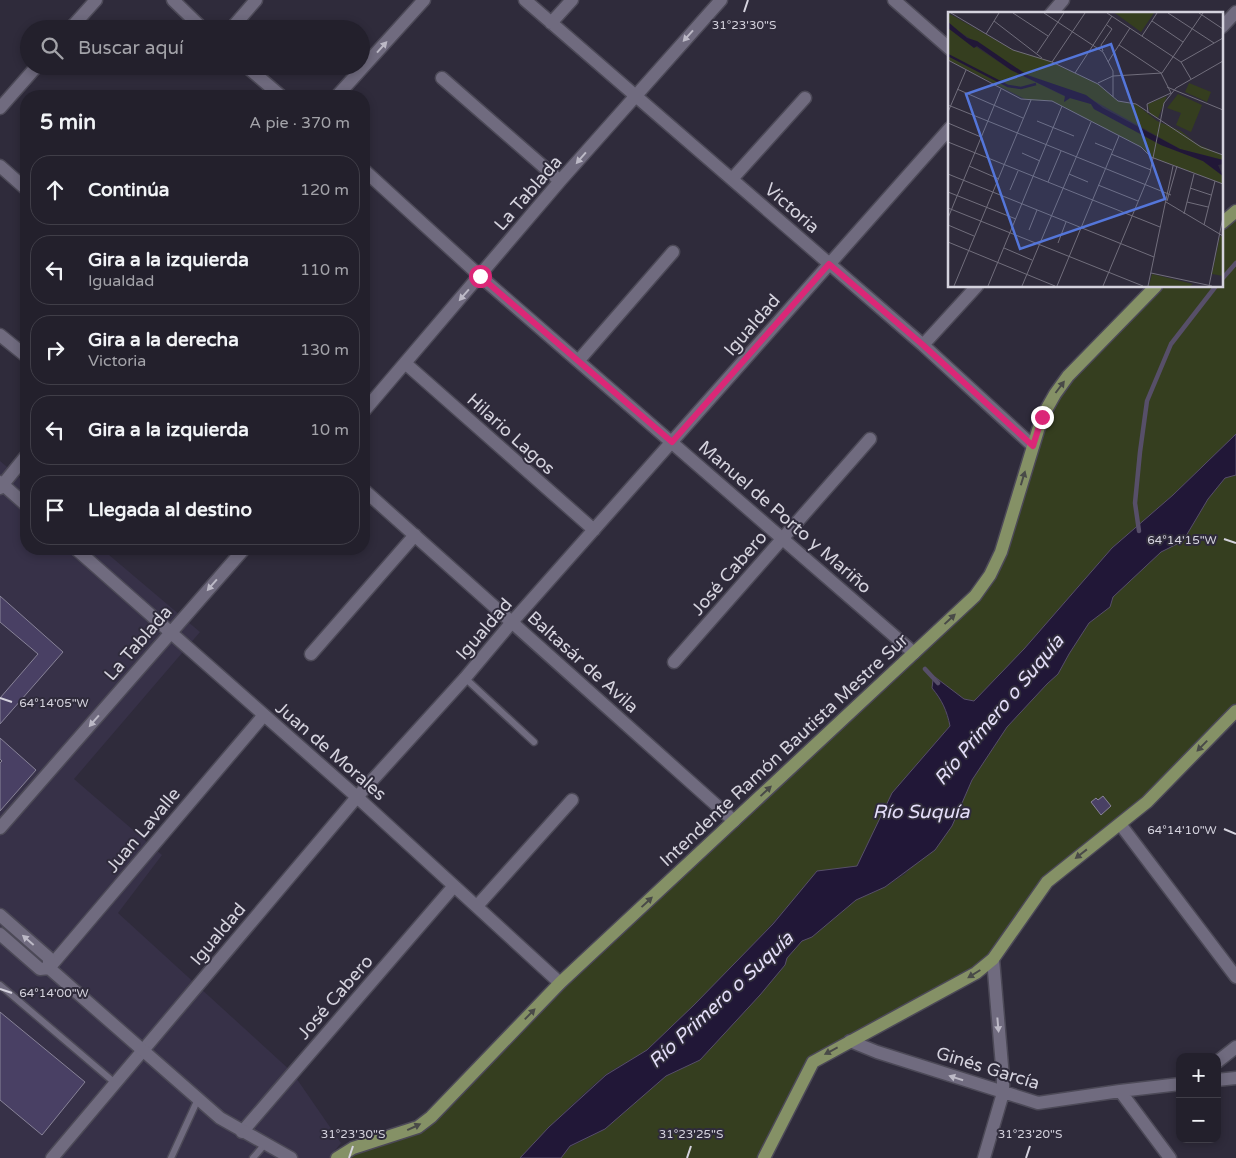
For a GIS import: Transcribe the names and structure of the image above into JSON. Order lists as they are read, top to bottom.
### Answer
{
  "streets": {
    "main road": ["Intendente Ramón Bautista Mestre Sur"],
    "street": [
      "La Tablada",
      "Victoria",
      "Igualdad",
      "Hilario Lagos",
      "Manuel de Porto y Mariño",
      "José Cabero",
      "Baltasár de Avila",
      "Juan de Morales",
      "Juan Lavalle",
      "Ginés García"
    ]
  },
  "crossings": [
    ["La Tablada", "Victoria"],
    ["La Tablada", "Hilario Lagos"],
    ["La Tablada", "Manuel de Porto y Mariño"],
    ["La Tablada", "Juan de Morales"],
    ["Victoria", "Igualdad"],
    ["Victoria", "Intendente Ramón Bautista Mestre Sur"],
    ["Igualdad", "Hilario Lagos"],
    ["Igualdad", "Manuel de Porto y Mariño"],
    ["Igualdad", "Baltasár de Avila"],
    ["Igualdad", "Juan de Morales"],
    ["Manuel de Porto y Mariño", "José Cabero"],
    ["Manuel de Porto y Mariño", "Intendente Ramón Bautista Mestre Sur"],
    ["José Cabero", "Juan de Morales"],
    ["Baltasár de Avila", "Intendente Ramón Bautista Mestre Sur"],
    ["Intendente Ramón Bautista Mestre Sur", "Juan de Morales"],
    ["Juan de Morales", "Juan Lavalle"]
  ],
  "one_way": ["La Tablada", "Intendente Ramón Bautista Mestre Sur", "Ginés García"],
  "water": ["Río Primero o Suquía", "Río Suquía"],
  "page": {
    "search": "Buscar aquí",
    "heading": ["5 min", "A pie · 370 m"],
    "list": [
      ["Continúa", "120 m"],
      ["Gira a la izquierda", "Igualdad", "110 m"],
      ["Gira a la derecha", "Victoria", "130 m"],
      ["Gira a la izquierda", "10 m"],
      "Llegada al destino"
    ],
    "map_buttons": ["+", "−"]
  },
  "coordinates": [
    "31°23'30\"S",
    "64°14'15\"W",
    "64°14'05\"W",
    "64°14'10\"W",
    "64°14'00\"W",
    "31°23'25\"S",
    "31°23'20\"S"
  ]
}
